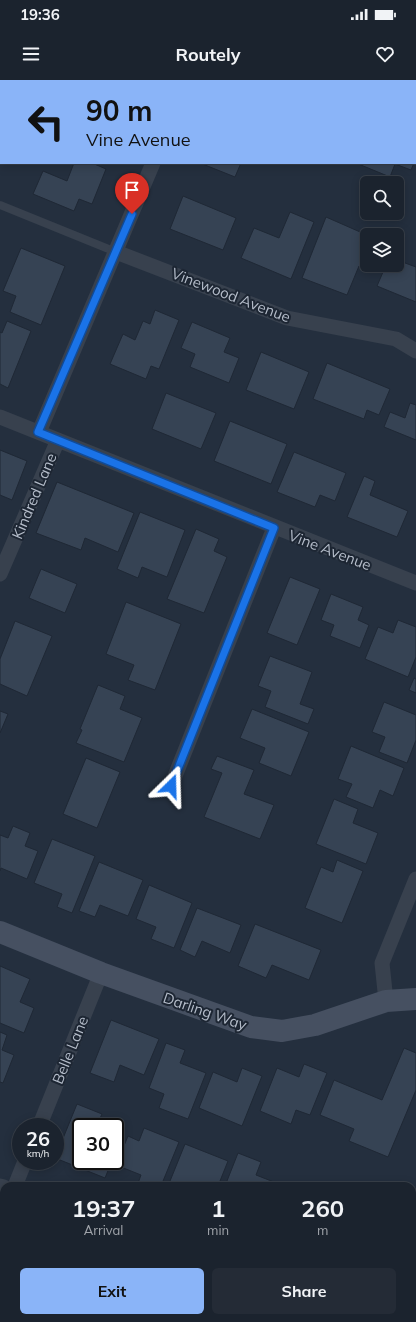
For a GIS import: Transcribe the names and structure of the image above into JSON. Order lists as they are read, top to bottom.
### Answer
{
  "streets": {
    "street": [
      "Vinewood Avenue",
      "Kindred Lane",
      "Vine Avenue",
      "Darling Way",
      "Belle Lane"
    ]
  },
  "crossings": [
    ["Kindred Lane", "Vine Avenue"],
    ["Darling Way", "Belle Lane"]
  ],
  "page": {
    "status": "19:36",
    "header": "Routely",
    "turn": ["90 m", "Vine Avenue"],
    "speed": "26 km/h",
    "limit": "30",
    "eta": [
      "19:37",
      "Arrival",
      "1",
      "min",
      "260",
      "m"
    ],
    "buttons": ["Exit", "Share"]
  }
}
